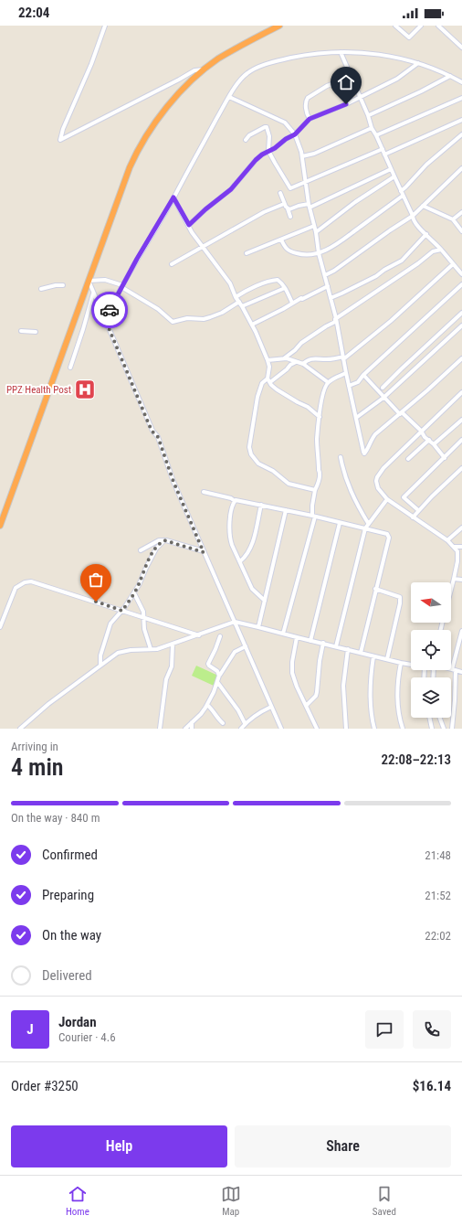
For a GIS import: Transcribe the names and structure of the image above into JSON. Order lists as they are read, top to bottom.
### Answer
{
  "places": {
    "hospital": ["PPZ Health Post"]
  },
  "north": "left",
  "page": {
    "status": "22:04",
    "heading": ["4 min", "Arriving in", "22:08–22:13"],
    "panel": [
      "Jordan",
      "Courier · 4.6",
      "Order #3250",
      "$16.14"
    ],
    "bar": "On the way · 840 m",
    "list": [
      ["Confirmed", "21:48"],
      ["Preparing", "21:52"],
      ["On the way", "22:02"],
      "Delivered"
    ],
    "round": "J",
    "buttons": ["Help", "Share"],
    "tabs": ["Home", "Map", "Saved"]
  }
}
